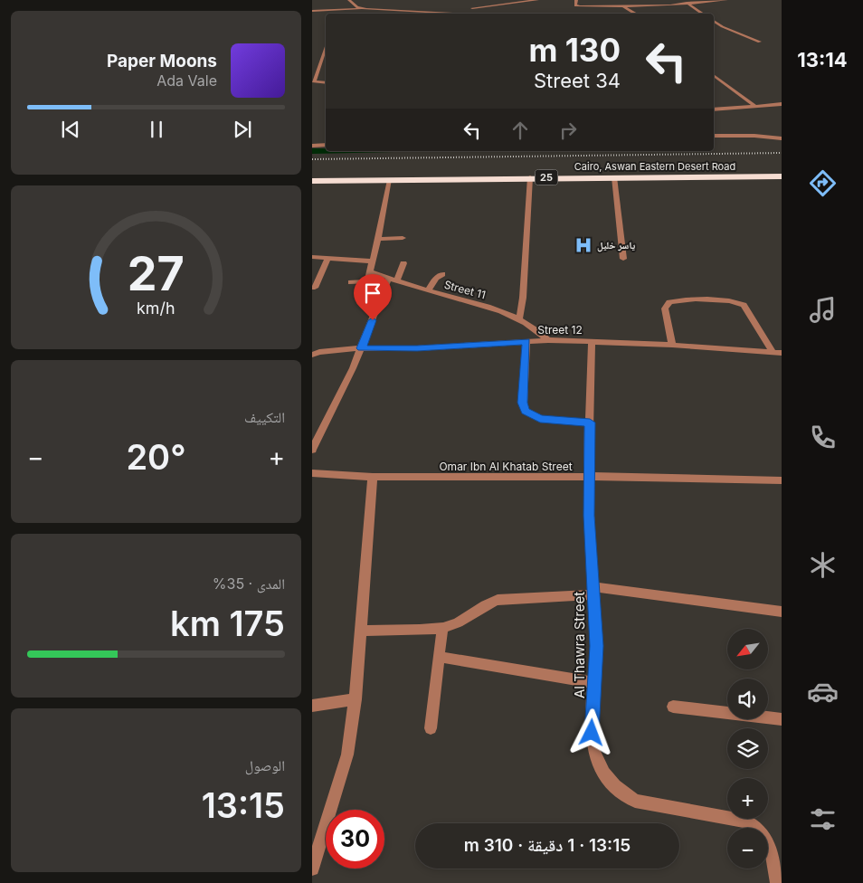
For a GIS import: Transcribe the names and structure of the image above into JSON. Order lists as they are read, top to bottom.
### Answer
{
  "streets": {
    "highway": ["Cairo, Aswan Eastern Desert Road", "25"],
    "street": [
      "Street 11",
      "Street 12",
      "Omar Ibn Al Khatab Street",
      "Al Thawra Street"
    ]
  },
  "crossings": [
    ["Street 11", "Street 12"],
    ["Street 12", "Al Thawra Street"],
    ["Omar Ibn Al Khatab Street", "Al Thawra Street"]
  ],
  "places": {
    "hospital": ["ياسر خليل"]
  },
  "north": "bottom left",
  "page": {
    "tabs": "13:14",
    "turn": ["130 m", "Street 34"],
    "song": ["Paper Moons", "Ada Vale"],
    "tile": [
      "التكييف",
      ["المدى · 35%", "175 km"],
      ["الوصول", "13:15"]
    ],
    "heat": ["−", "20°", "+"],
    "map_buttons": ["+", "−"],
    "limit": "30",
    "trip": "13:15 · 1 دقيقة · 310 m",
    "gauge": ["27", "km/h"]
  }
}
